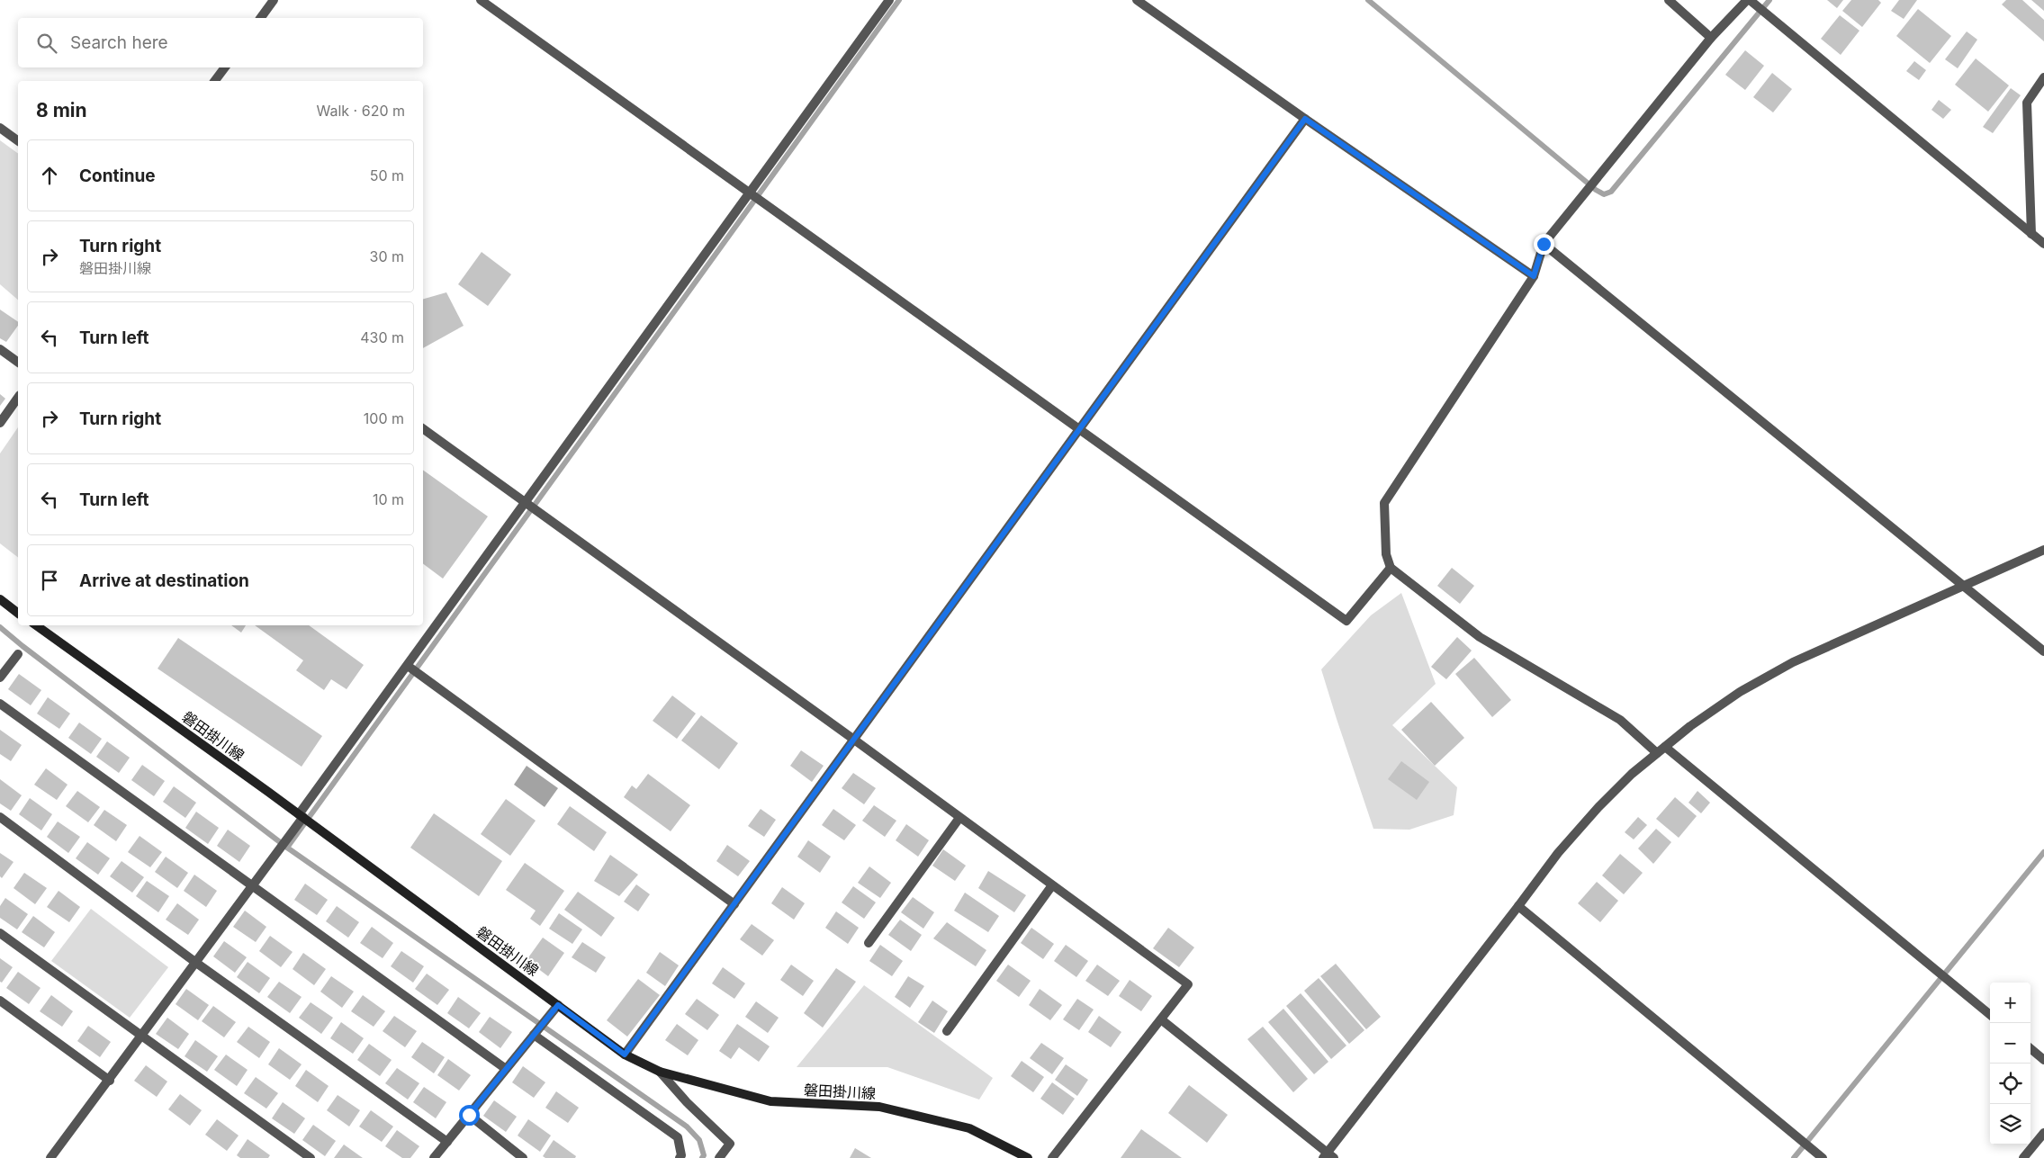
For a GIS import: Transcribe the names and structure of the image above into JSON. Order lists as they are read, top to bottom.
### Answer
{
  "streets": {
    "main road": ["磐田掛川線"]
  },
  "page": {
    "search": "Search here",
    "heading": ["8 min", "Walk · 620 m"],
    "list": [
      ["Continue", "50 m"],
      ["Turn right", "磐田掛川線", "30 m"],
      ["Turn left", "430 m"],
      ["Turn right", "100 m"],
      ["Turn left", "10 m"],
      "Arrive at destination"
    ],
    "map_buttons": ["+", "−"]
  }
}
